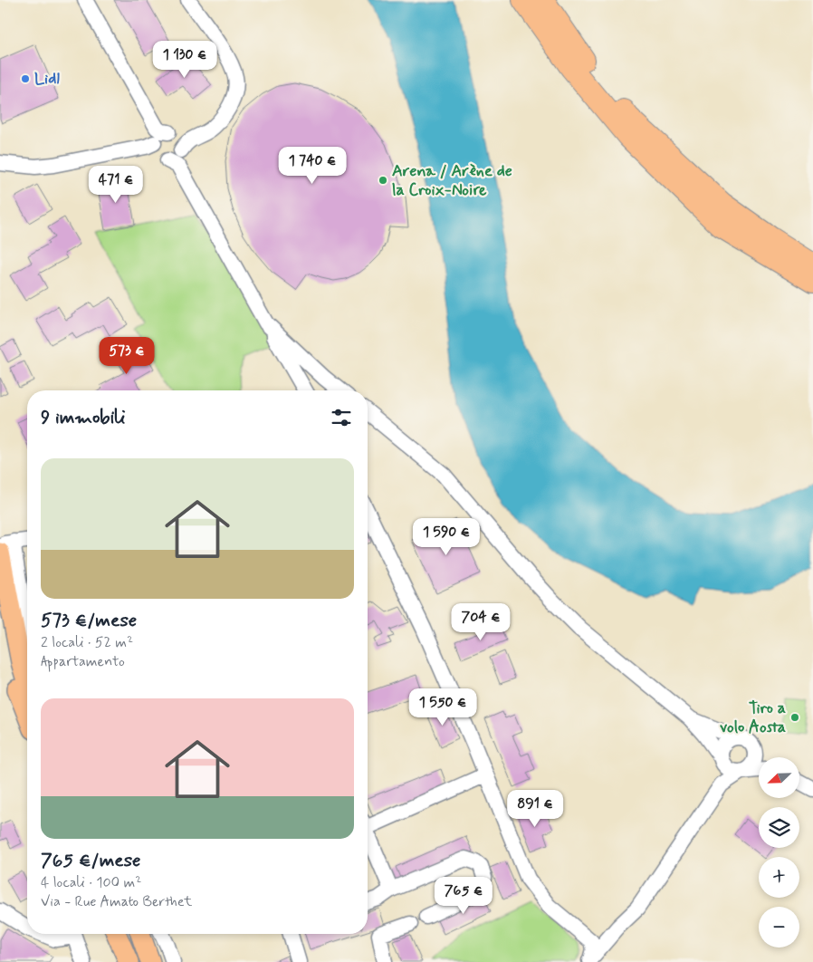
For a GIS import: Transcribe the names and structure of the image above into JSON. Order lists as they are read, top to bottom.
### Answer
{
  "places": ["Lidl", "Arena / Arène de la Croix-Noire", "Tiro a volo Aosta"],
  "north": "bottom left",
  "page": {
    "price": [
      "1 130 €",
      "1 740 €",
      "471 €",
      "573 €",
      "1 590 €",
      "704 €",
      "1 550 €",
      "891 €",
      "765 €"
    ],
    "heading": "9 immobili",
    "list": [
      {
        "name": "573 €/mese",
        "note": "2 locali · 52 m² · Appartamento"
      },
      {
        "name": "765 €/mese",
        "note": "4 locali · 100 m² · Via - Rue Amato Berthet"
      }
    ],
    "map_buttons": ["+", "−"]
  }
}
